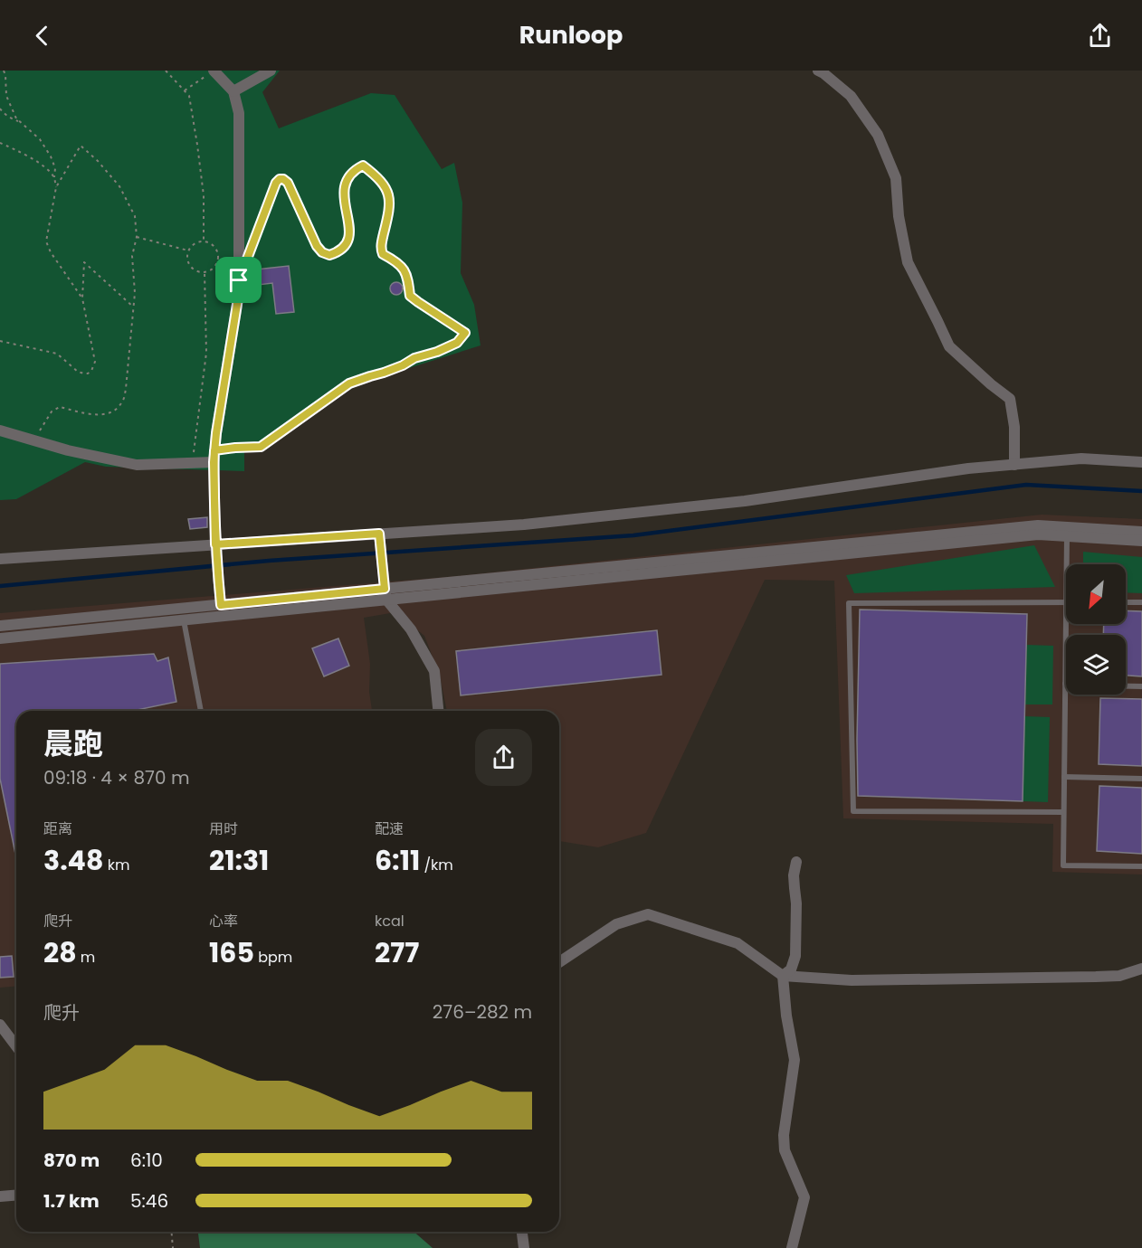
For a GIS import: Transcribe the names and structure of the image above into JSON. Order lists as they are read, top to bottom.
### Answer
{
  "north": "bottom left",
  "page": {
    "header": "Runloop",
    "heading": ["晨跑", "09:18 · 4 × 870 m"],
    "stats": [
      ["距离", "3.48 km"],
      ["用时", "21:31"],
      ["配速", "6:11 /km"],
      ["爬升", "28 m"],
      ["心率", "165 bpm"],
      ["kcal", "277"]
    ],
    "chart": ["爬升", "276–282 m"],
    "list": [
      {
        "name": "870 m",
        "note": "6:10"
      },
      {
        "name": "1.7 km",
        "note": "5:46"
      }
    ]
  }
}
